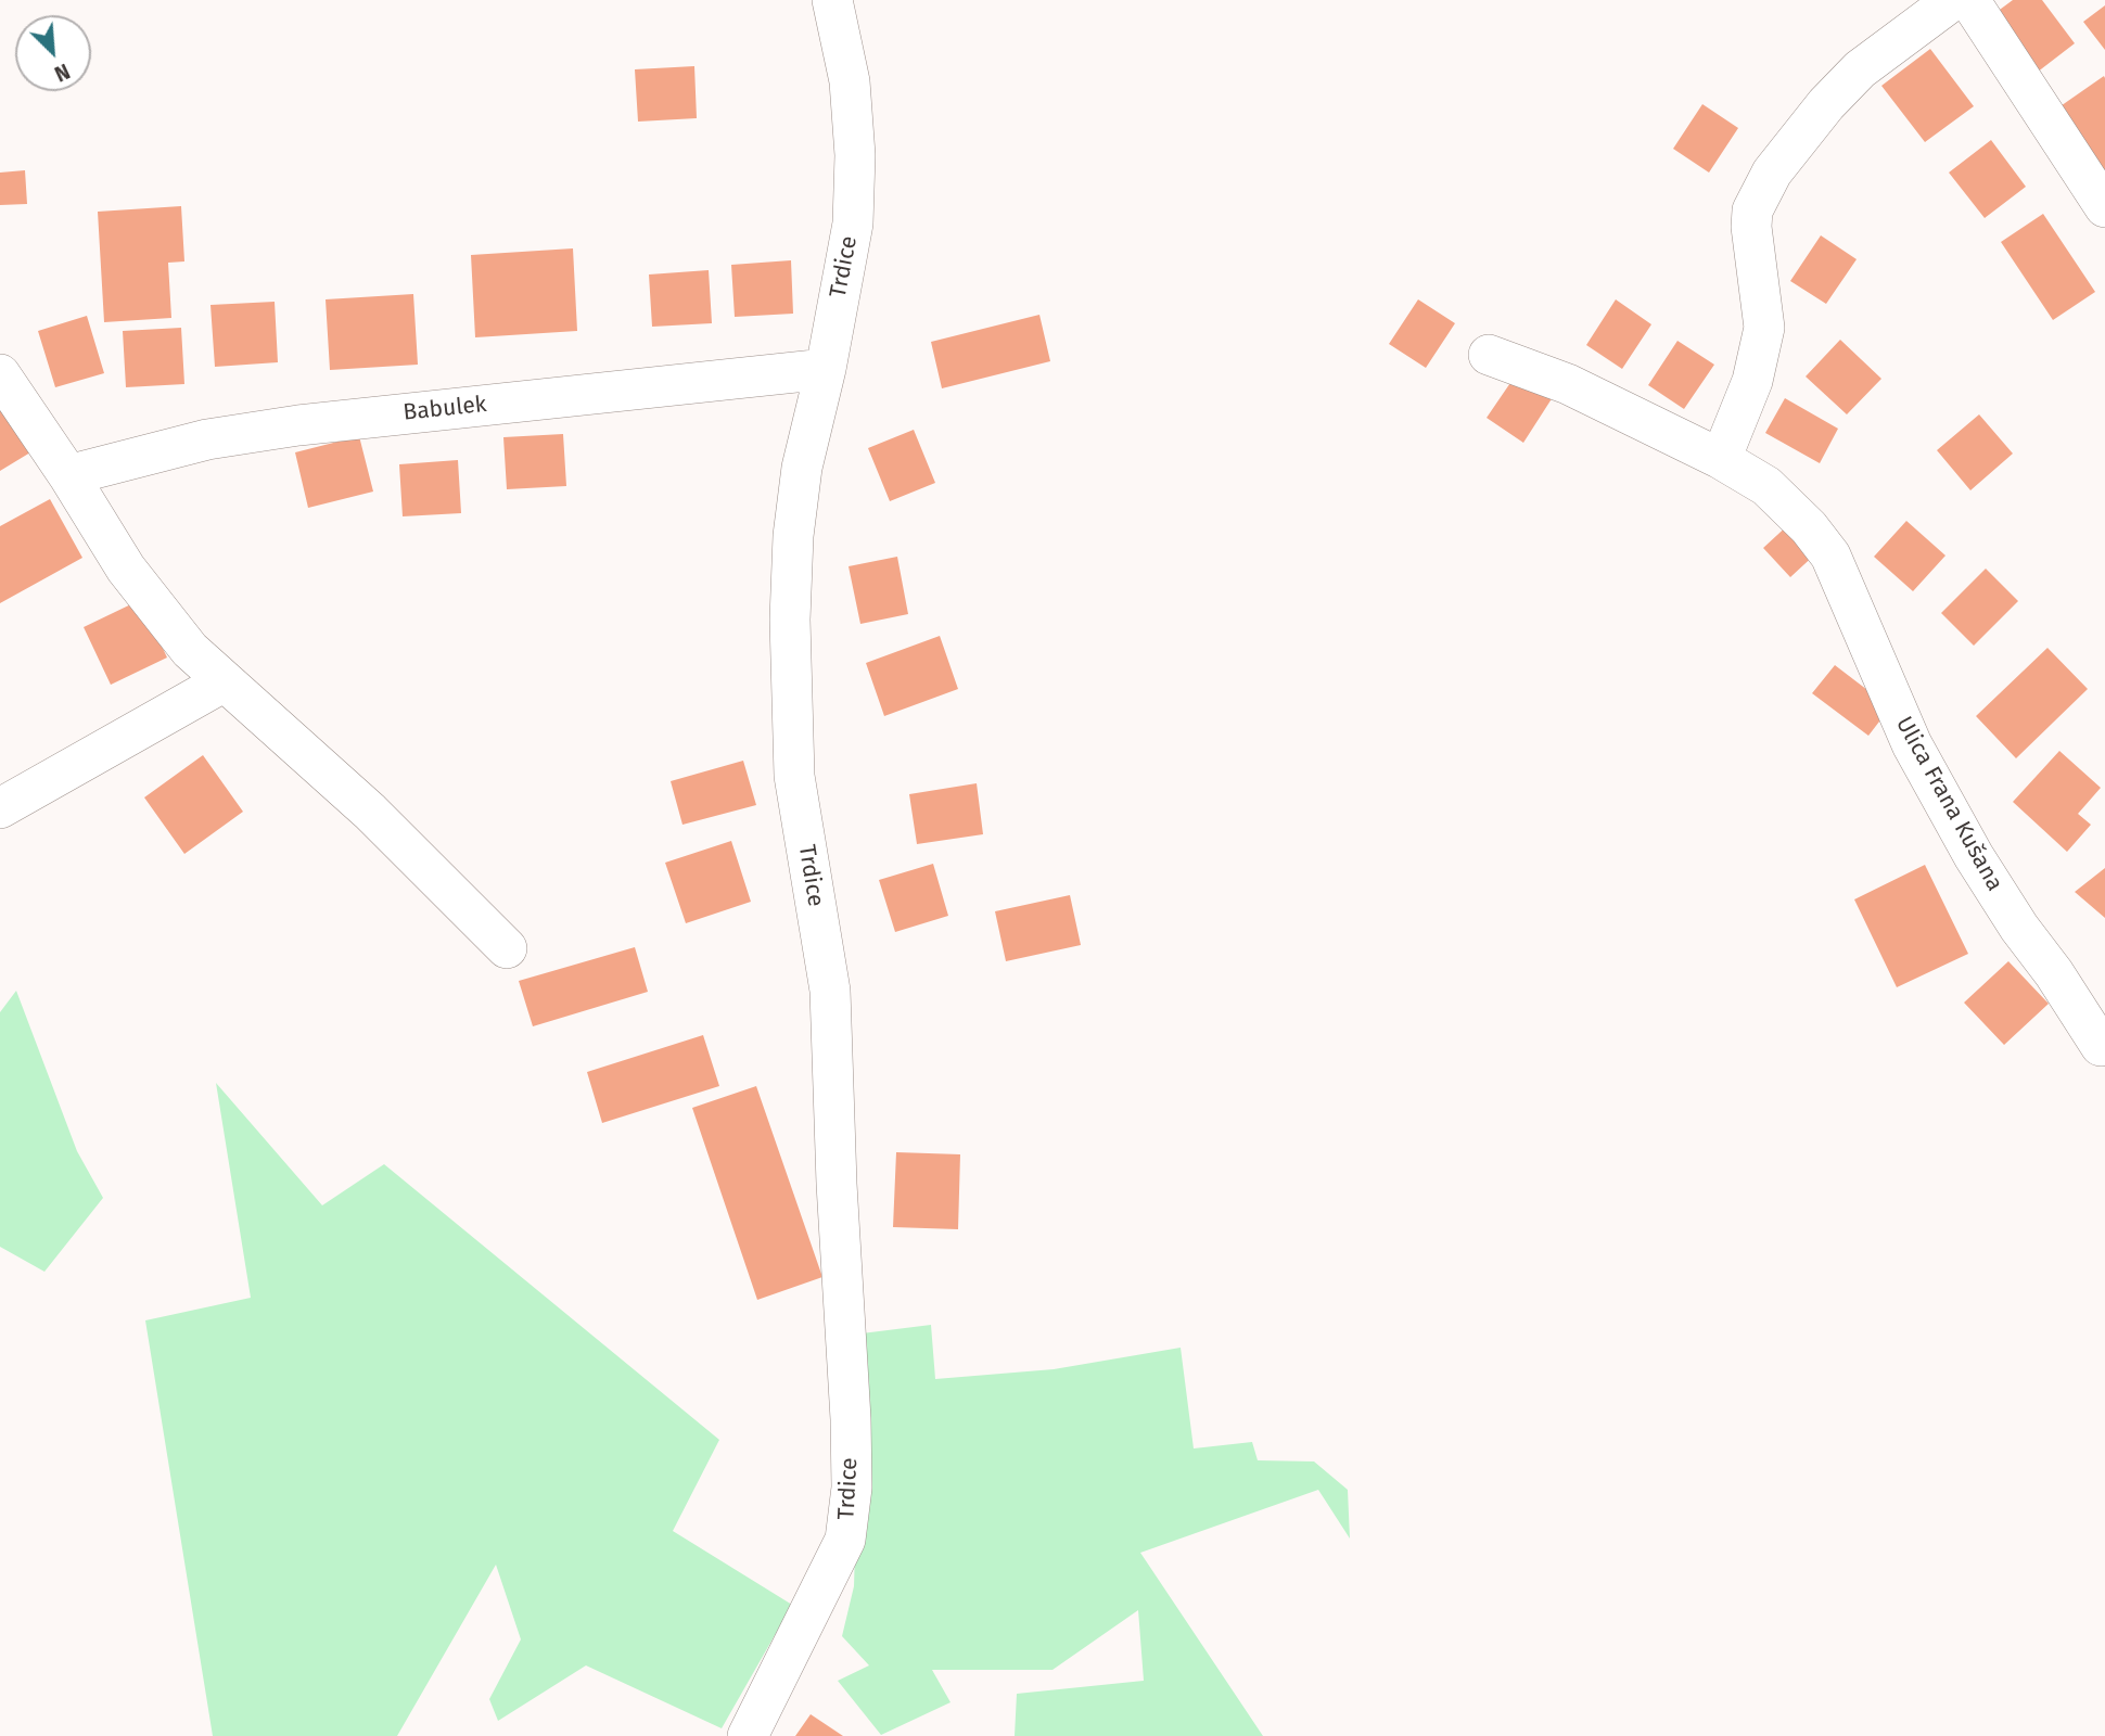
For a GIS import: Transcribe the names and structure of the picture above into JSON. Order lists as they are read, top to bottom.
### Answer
{
  "streets": {
    "street": ["Trdice", "Babulek", "Ulica Frana Kušana"]
  },
  "crossings": [
    ["Trdice", "Babulek"]
  ],
  "north": "bottom right"
}
